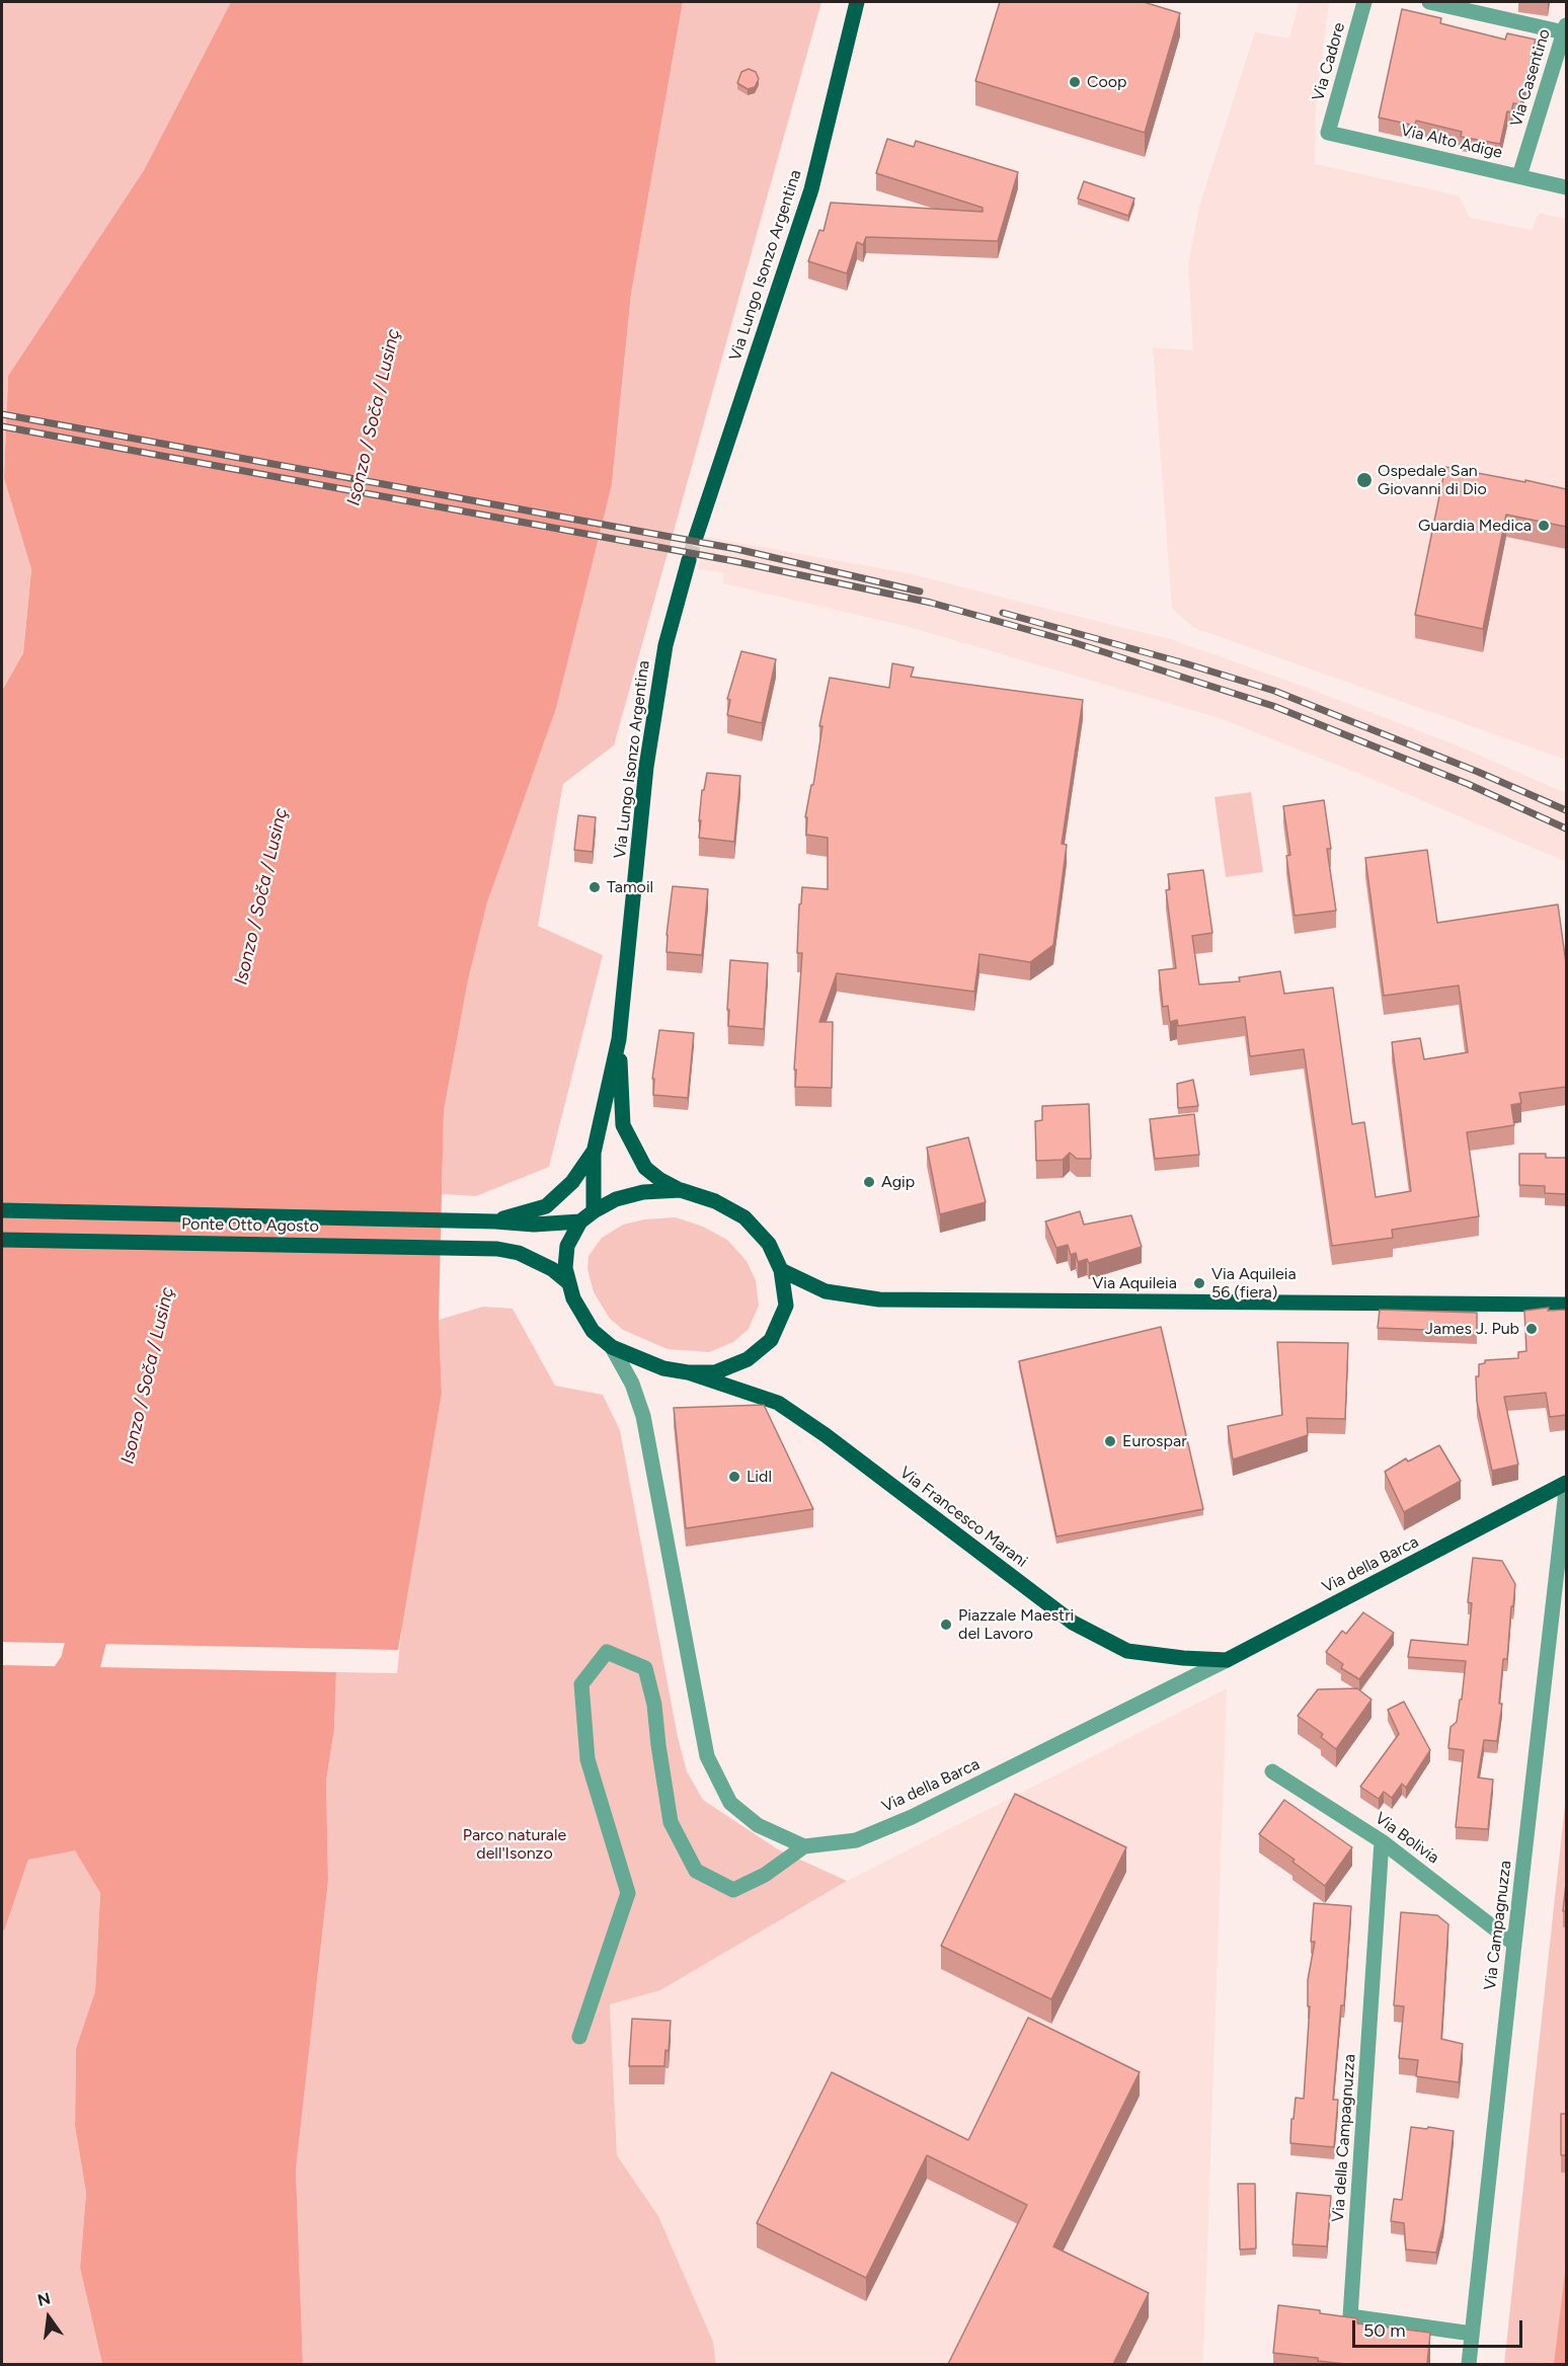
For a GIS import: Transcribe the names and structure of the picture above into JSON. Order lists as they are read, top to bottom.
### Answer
{
  "streets": {
    "main road": [
      "Via Lungo Isonzo Argentina",
      "Ponte Otto Agosto",
      "Via Aquileia",
      "Via Francesco Marani",
      "Via della Barca"
    ],
    "street": [
      "Via Cadore",
      "Via Casentino",
      "Via Alto Adige",
      "Via Bolivia",
      "Via Campagnuzza",
      "Via della Campagnuzza"
    ]
  },
  "crossings": [
    ["Via Cadore", "Via Alto Adige"],
    ["Via Casentino", "Via Alto Adige"],
    ["Via Lungo Isonzo Argentina", "Ponte Otto Agosto"],
    ["Via Lungo Isonzo Argentina", "Via Aquileia"],
    ["Via Lungo Isonzo Argentina", "Via Francesco Marani"],
    ["Ponte Otto Agosto", "Via Aquileia"],
    ["Ponte Otto Agosto", "Via Francesco Marani"],
    ["Via Aquileia", "Via Francesco Marani"],
    ["Via Francesco Marani", "Via della Barca"],
    ["Via Bolivia", "Via Campagnuzza"],
    ["Via Bolivia", "Via della Campagnuzza"],
    ["Via Campagnuzza", "Via della Campagnuzza"]
  ],
  "water": ["Isonzo / Soča / Lusinç"],
  "parks": ["Parco naturale dell'Isonzo"],
  "places": [
    "Coop",
    "Ospedale San Giovanni di Dio",
    "Guardia Medica",
    "Tamoil",
    "Agip",
    "Via Aquileia 56 (fiera)",
    "James J. Pub",
    "Eurospar",
    "Lidl",
    "Piazzale Maestri del Lavoro"
  ],
  "scale_bar": "50 m",
  "north": "top"
}
